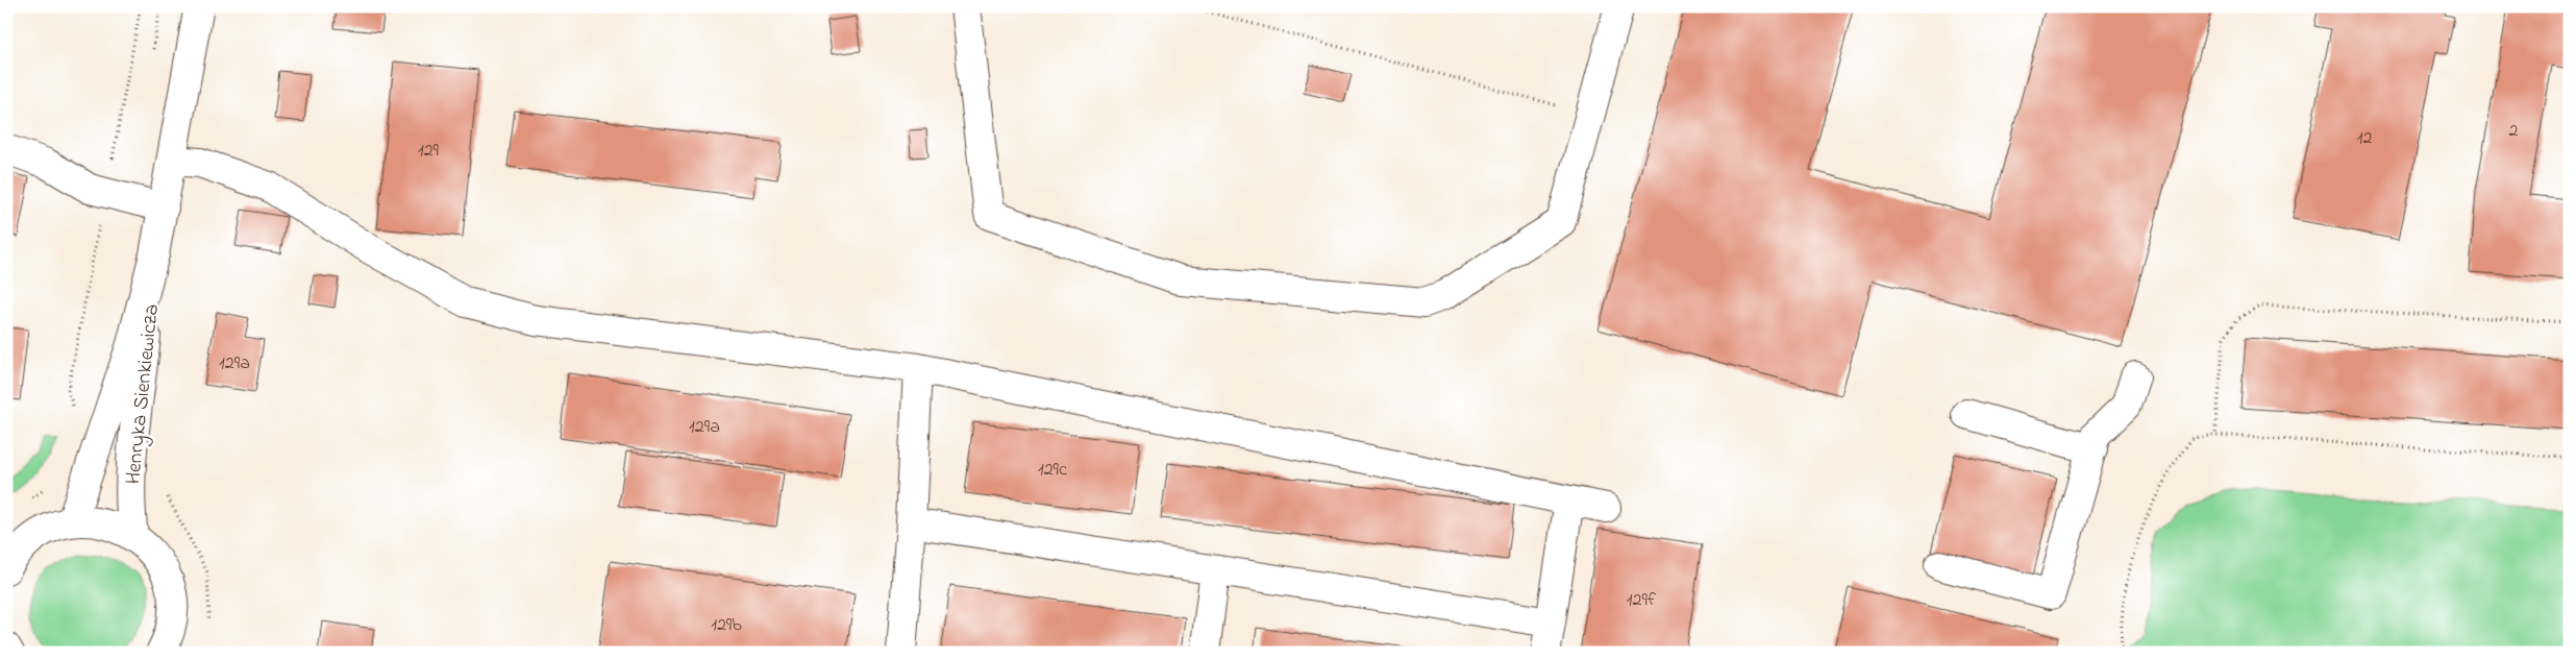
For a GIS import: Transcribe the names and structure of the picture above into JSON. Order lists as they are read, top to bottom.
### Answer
{
  "streets": {
    "street": ["Henryka Sienkiewicza"]
  },
  "house_numbers": [
    "2",
    "12",
    "129",
    "129a",
    "129a",
    "129c",
    "129f",
    "129b"
  ]
}
